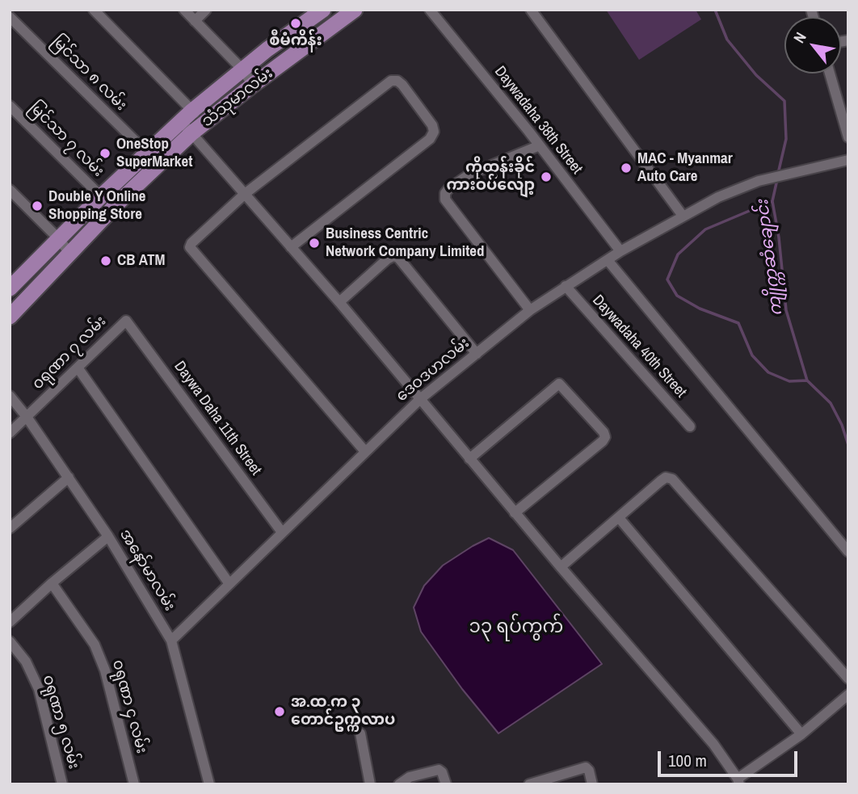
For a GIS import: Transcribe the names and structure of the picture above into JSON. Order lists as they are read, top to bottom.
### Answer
{
  "streets": {
    "main road": ["သံသုမာလမ်း"],
    "street": [
      "မြင်သာ ၈ လမ်း",
      "Daywadaha 38th Street",
      "မြင်သာ ၇ လမ်း",
      "Daywadaha 40th Street",
      "၀ရုဏာ ၇ လမ်း",
      "ဒေဝဒဟလမ်း",
      "Daywa Daha 11th Street",
      "အနော်မာလမ်း",
      "၀ရုဏာ ၄ လမ်း",
      "၀ရုဏာ ၅ လမ်း"
    ]
  },
  "crossings": [
    ["မြင်သာ ၈ လမ်း", "သံသုမာလမ်း"],
    ["သံသုမာလမ်း", "မြင်သာ ၇ လမ်း"],
    ["Daywadaha 38th Street", "ဒေဝဒဟလမ်း"],
    ["Daywadaha 40th Street", "ဒေဝဒဟလမ်း"],
    ["၀ရုဏာ ၇ လမ်း", "Daywa Daha 11th Street"],
    ["၀ရုဏာ ၇ လမ်း", "အနော်မာလမ်း"],
    ["ဒေဝဒဟလမ်း", "Daywa Daha 11th Street"],
    ["ဒေဝဒဟလမ်း", "အနော်မာလမ်း"]
  ],
  "districts": ["၁၃ ရပ်ကွက်"],
  "water": ["ကျိုက္ကဆံချောင်း"],
  "places": [
    "စီမံကိန်း",
    "OneStop SuperMarket",
    "MAC - Myanmar Auto Care",
    "ကိုထွန်းခိုင် ကားဝပ်လျော့",
    "Double Y Online Shopping Store",
    "Business Centric Network Company Limited",
    "CB ATM",
    "အ.ထ.က ၃ တောင်ဥက္ကလာပ"
  ],
  "scale_bar": "100 m",
  "north": "top left"
}
